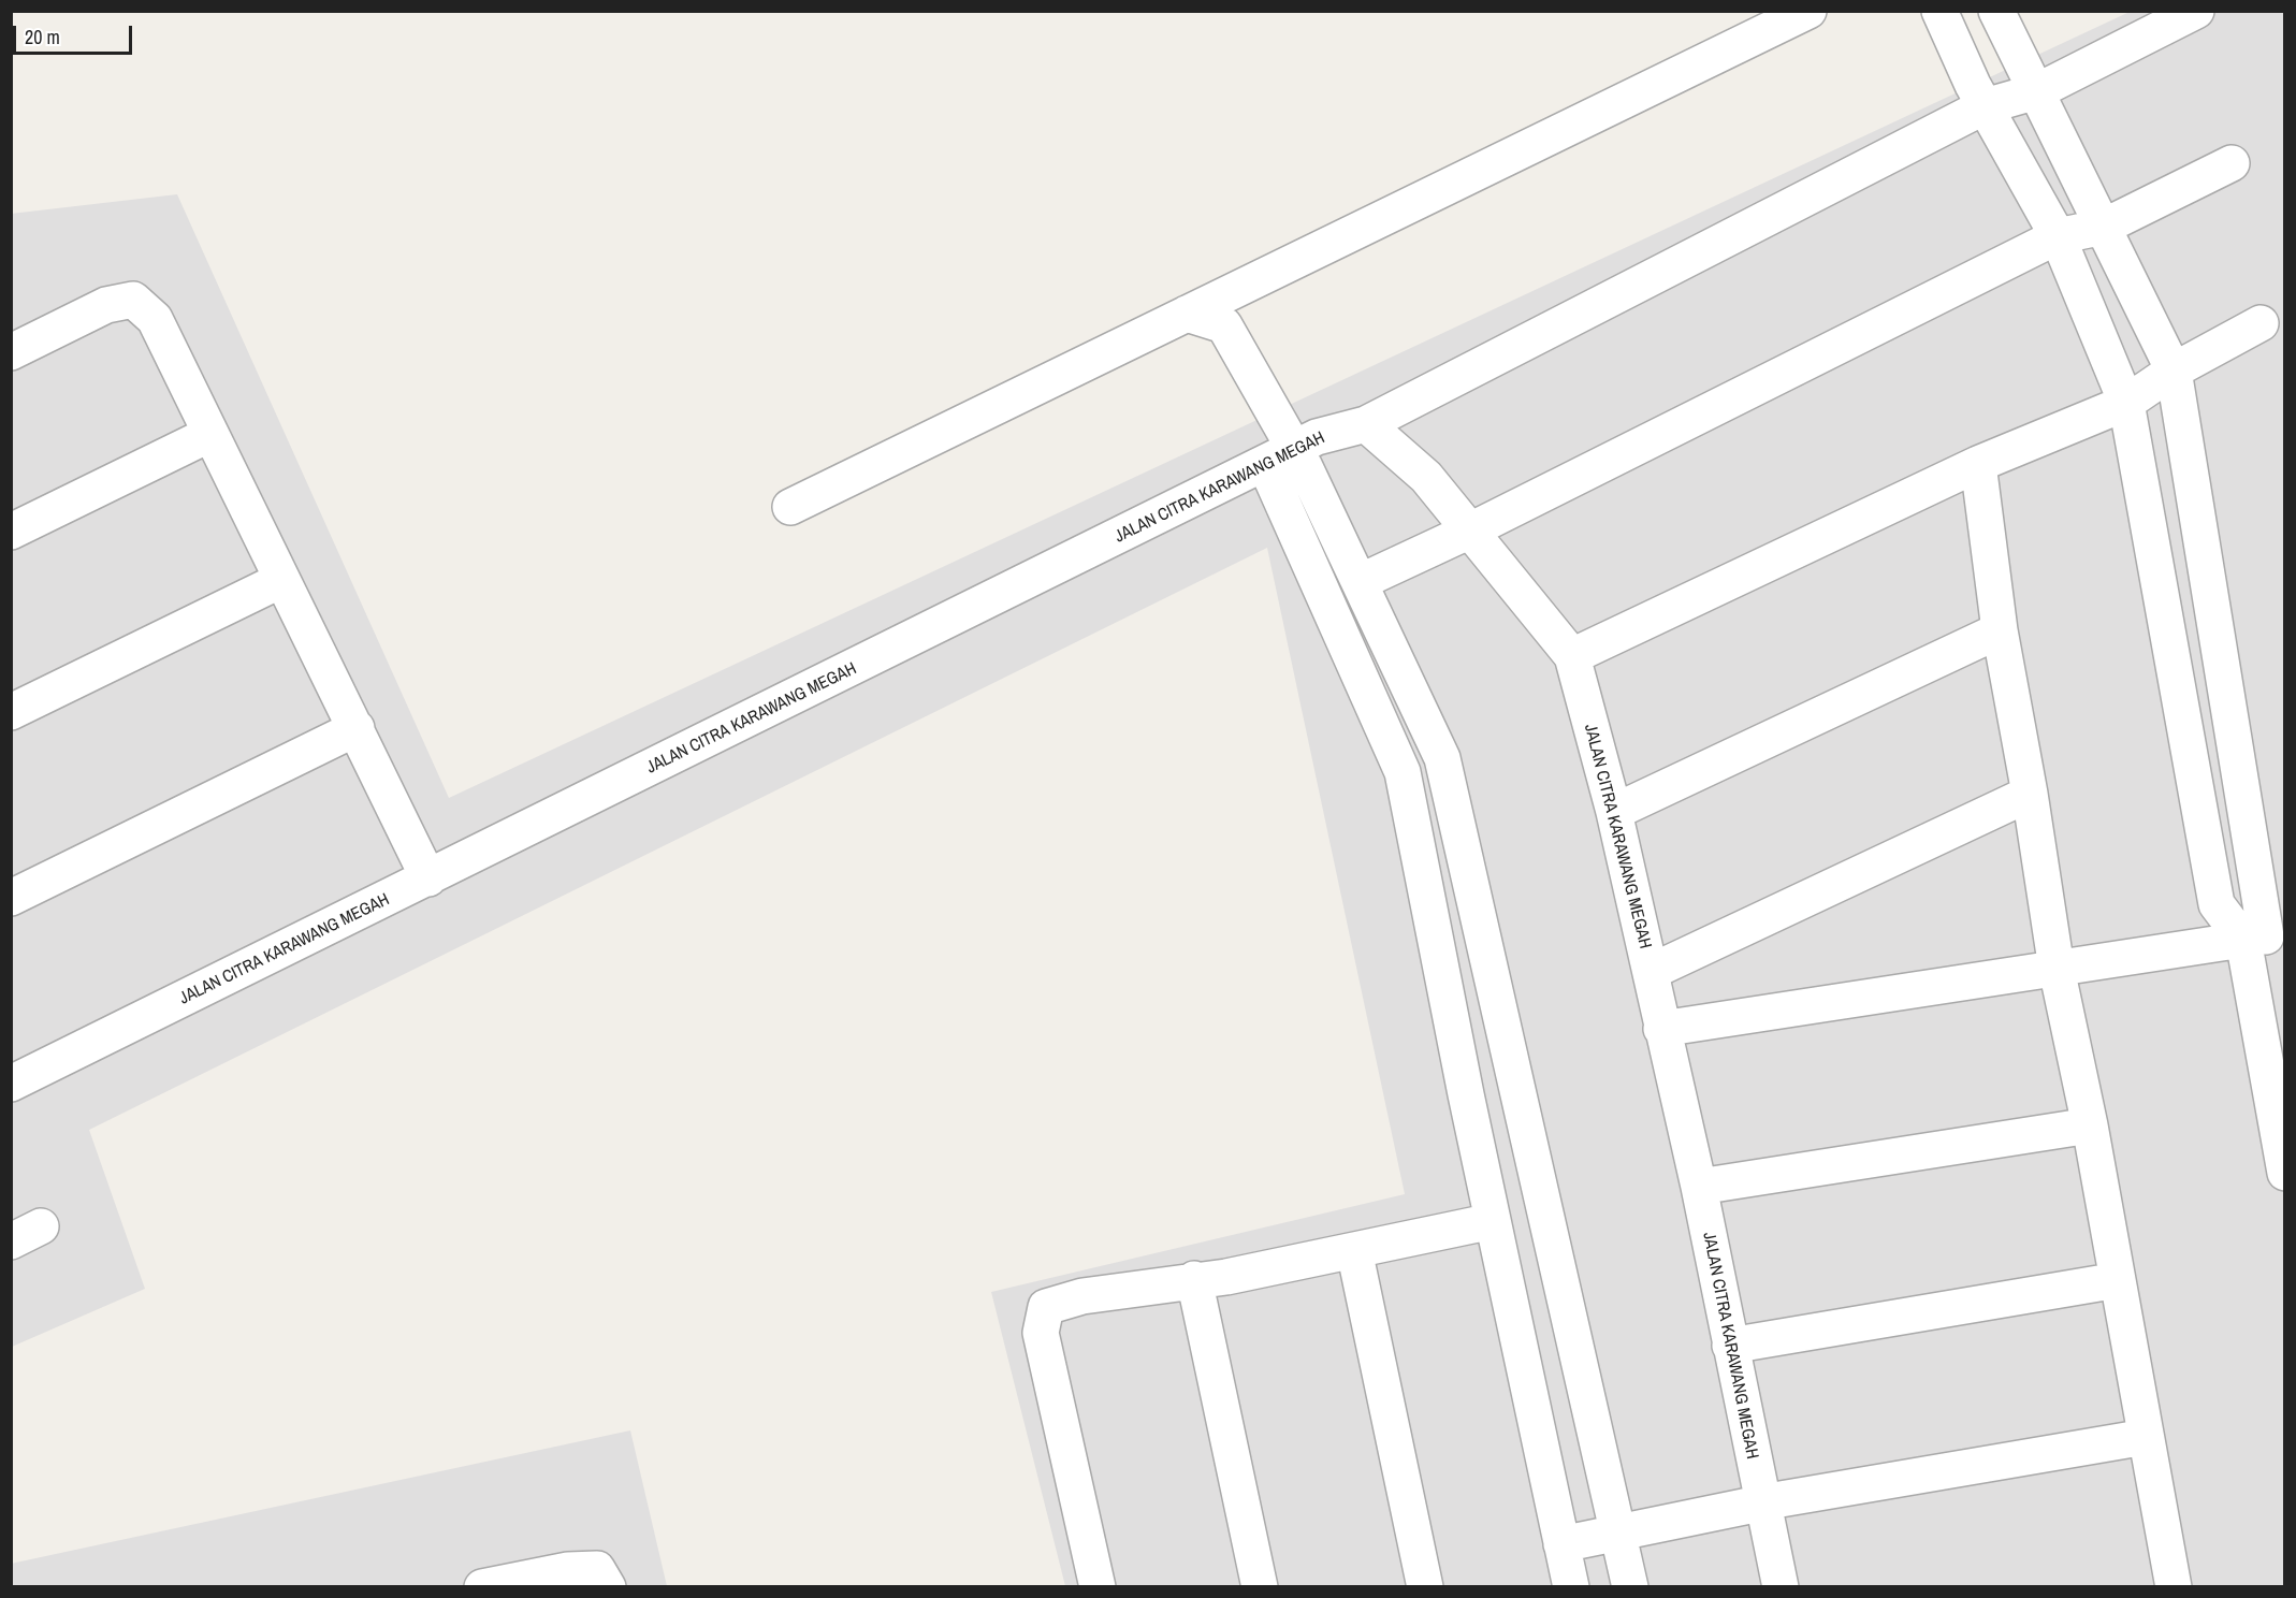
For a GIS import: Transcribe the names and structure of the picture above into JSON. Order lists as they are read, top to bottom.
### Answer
{
  "streets": {
    "street": ["JALAN CITRA KARAWANG MEGAH"]
  },
  "scale_bar": "20 m"
}
